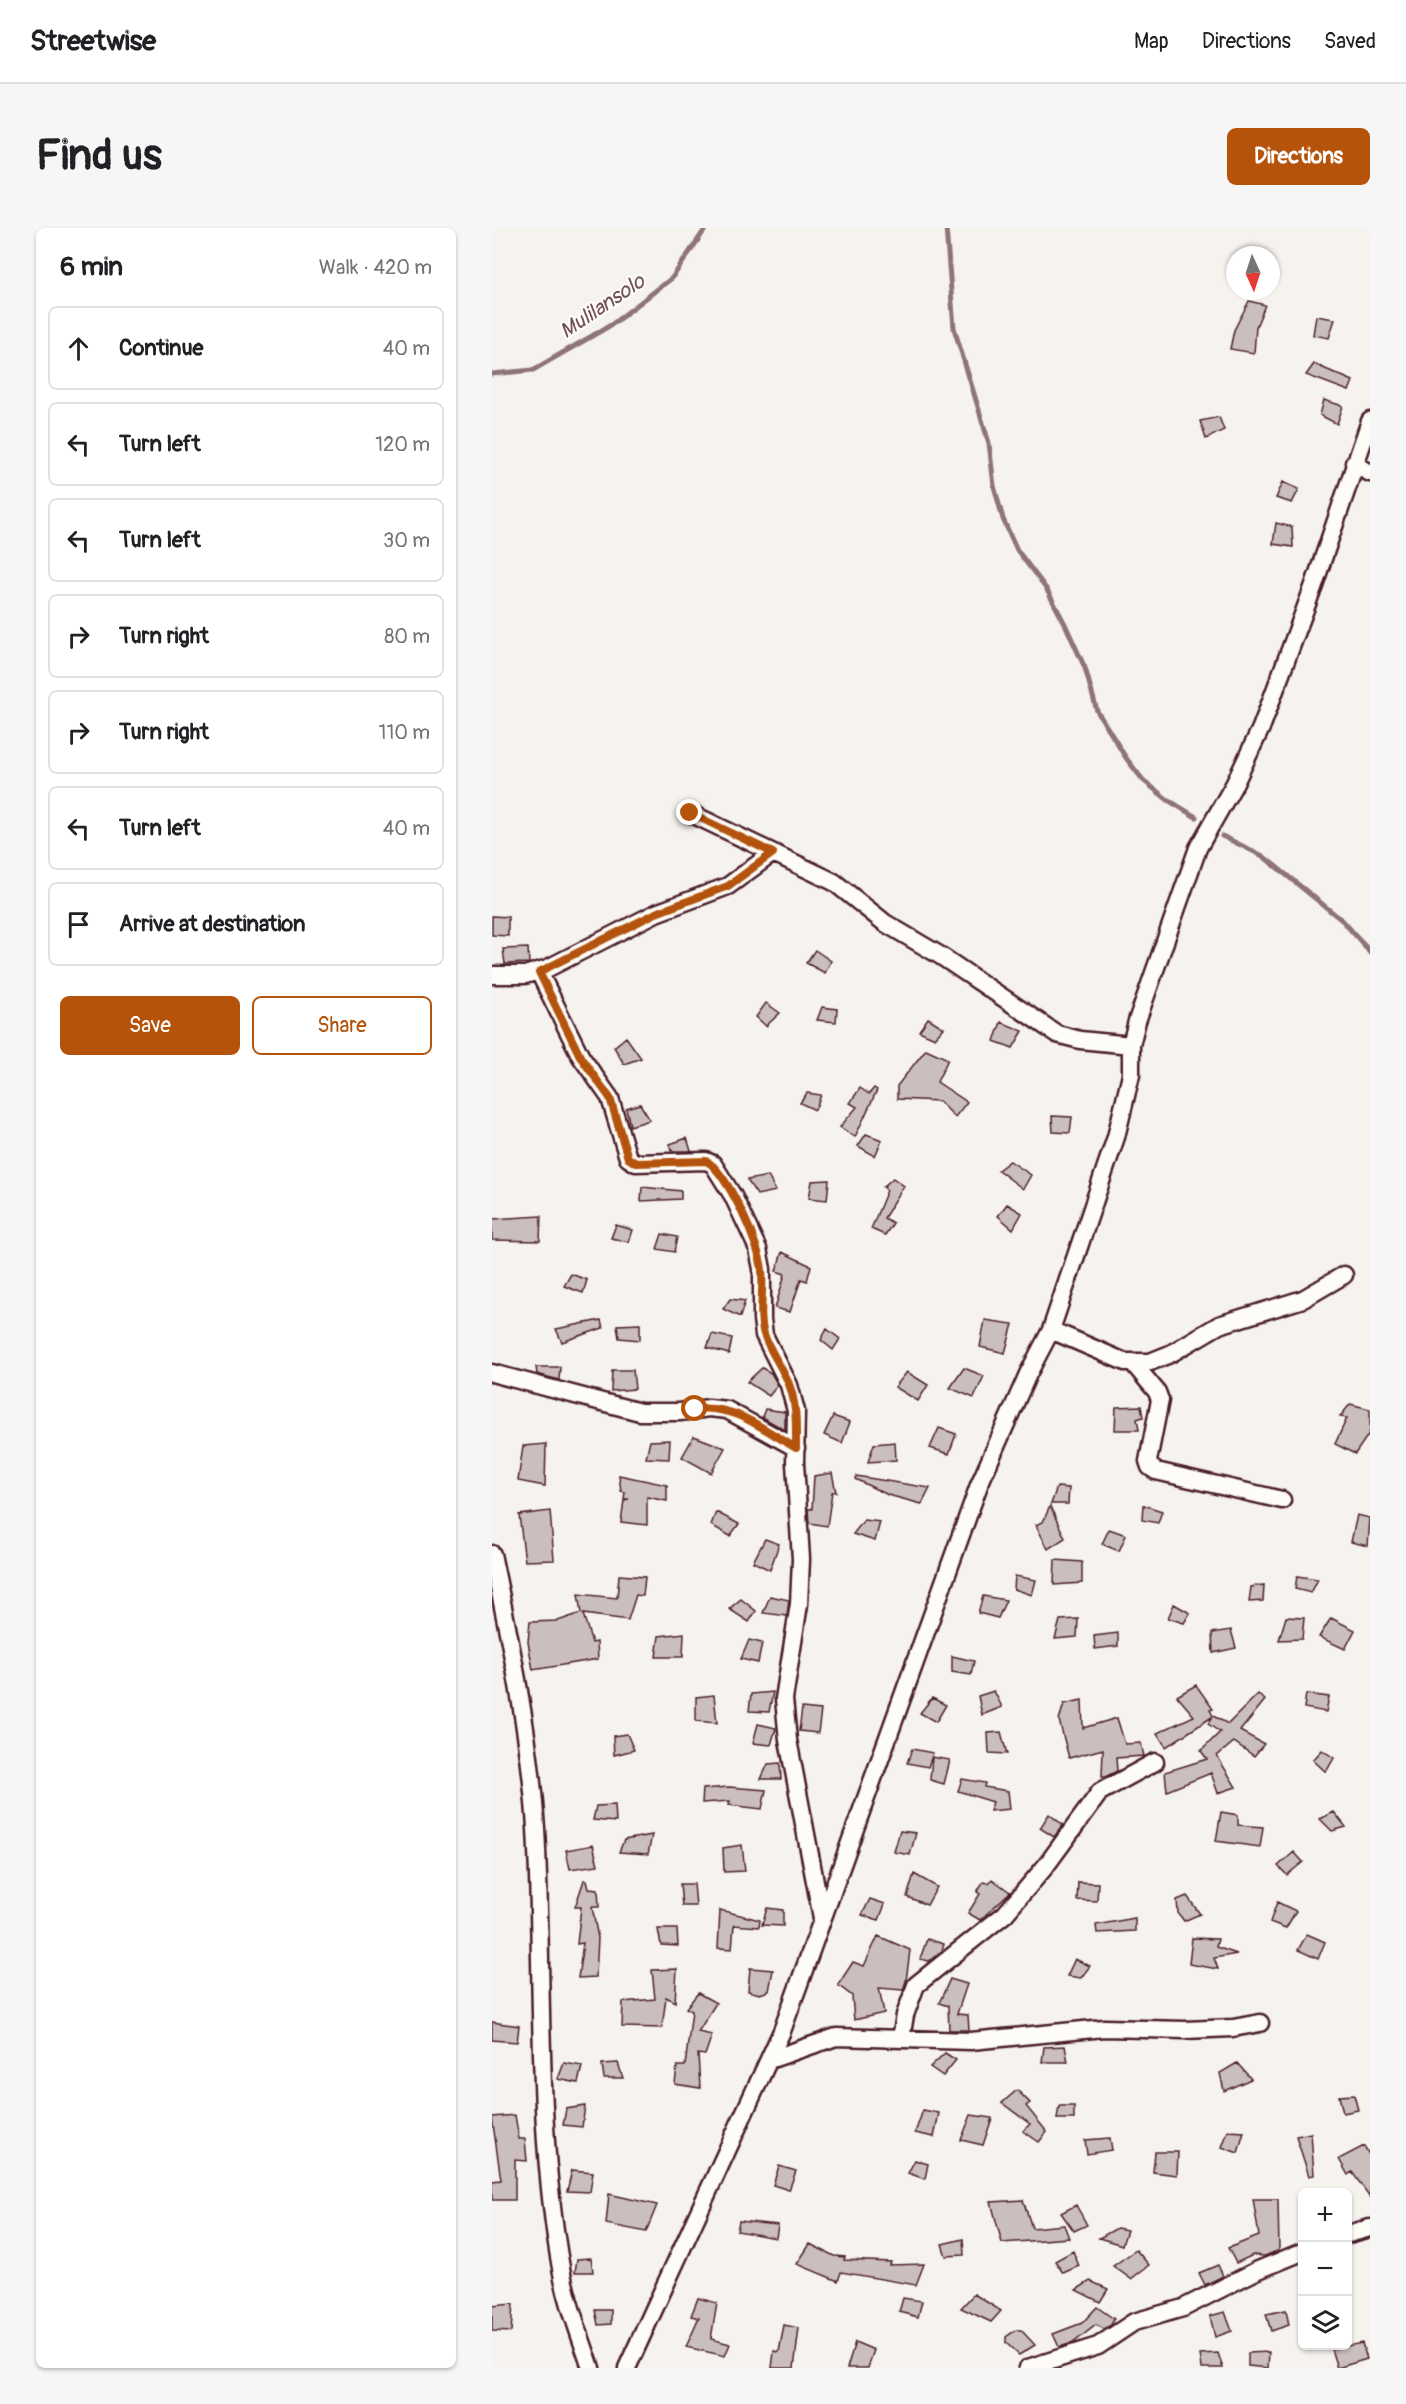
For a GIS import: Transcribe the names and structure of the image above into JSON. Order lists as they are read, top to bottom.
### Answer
{
  "water": ["Mulilansolo"],
  "north": "bottom",
  "page": {
    "header": "Streetwise",
    "nav": ["Map", "Directions", "Saved"],
    "buttons": [
      "Directions",
      ["Save", "Share"]
    ],
    "title": "Find us",
    "heading": ["6 min", "Walk · 420 m"],
    "list": [
      ["Continue", "40 m"],
      ["Turn left", "120 m"],
      ["Turn left", "30 m"],
      ["Turn right", "80 m"],
      ["Turn right", "110 m"],
      ["Turn left", "40 m"],
      "Arrive at destination"
    ],
    "map_buttons": ["+", "−"]
  }
}
